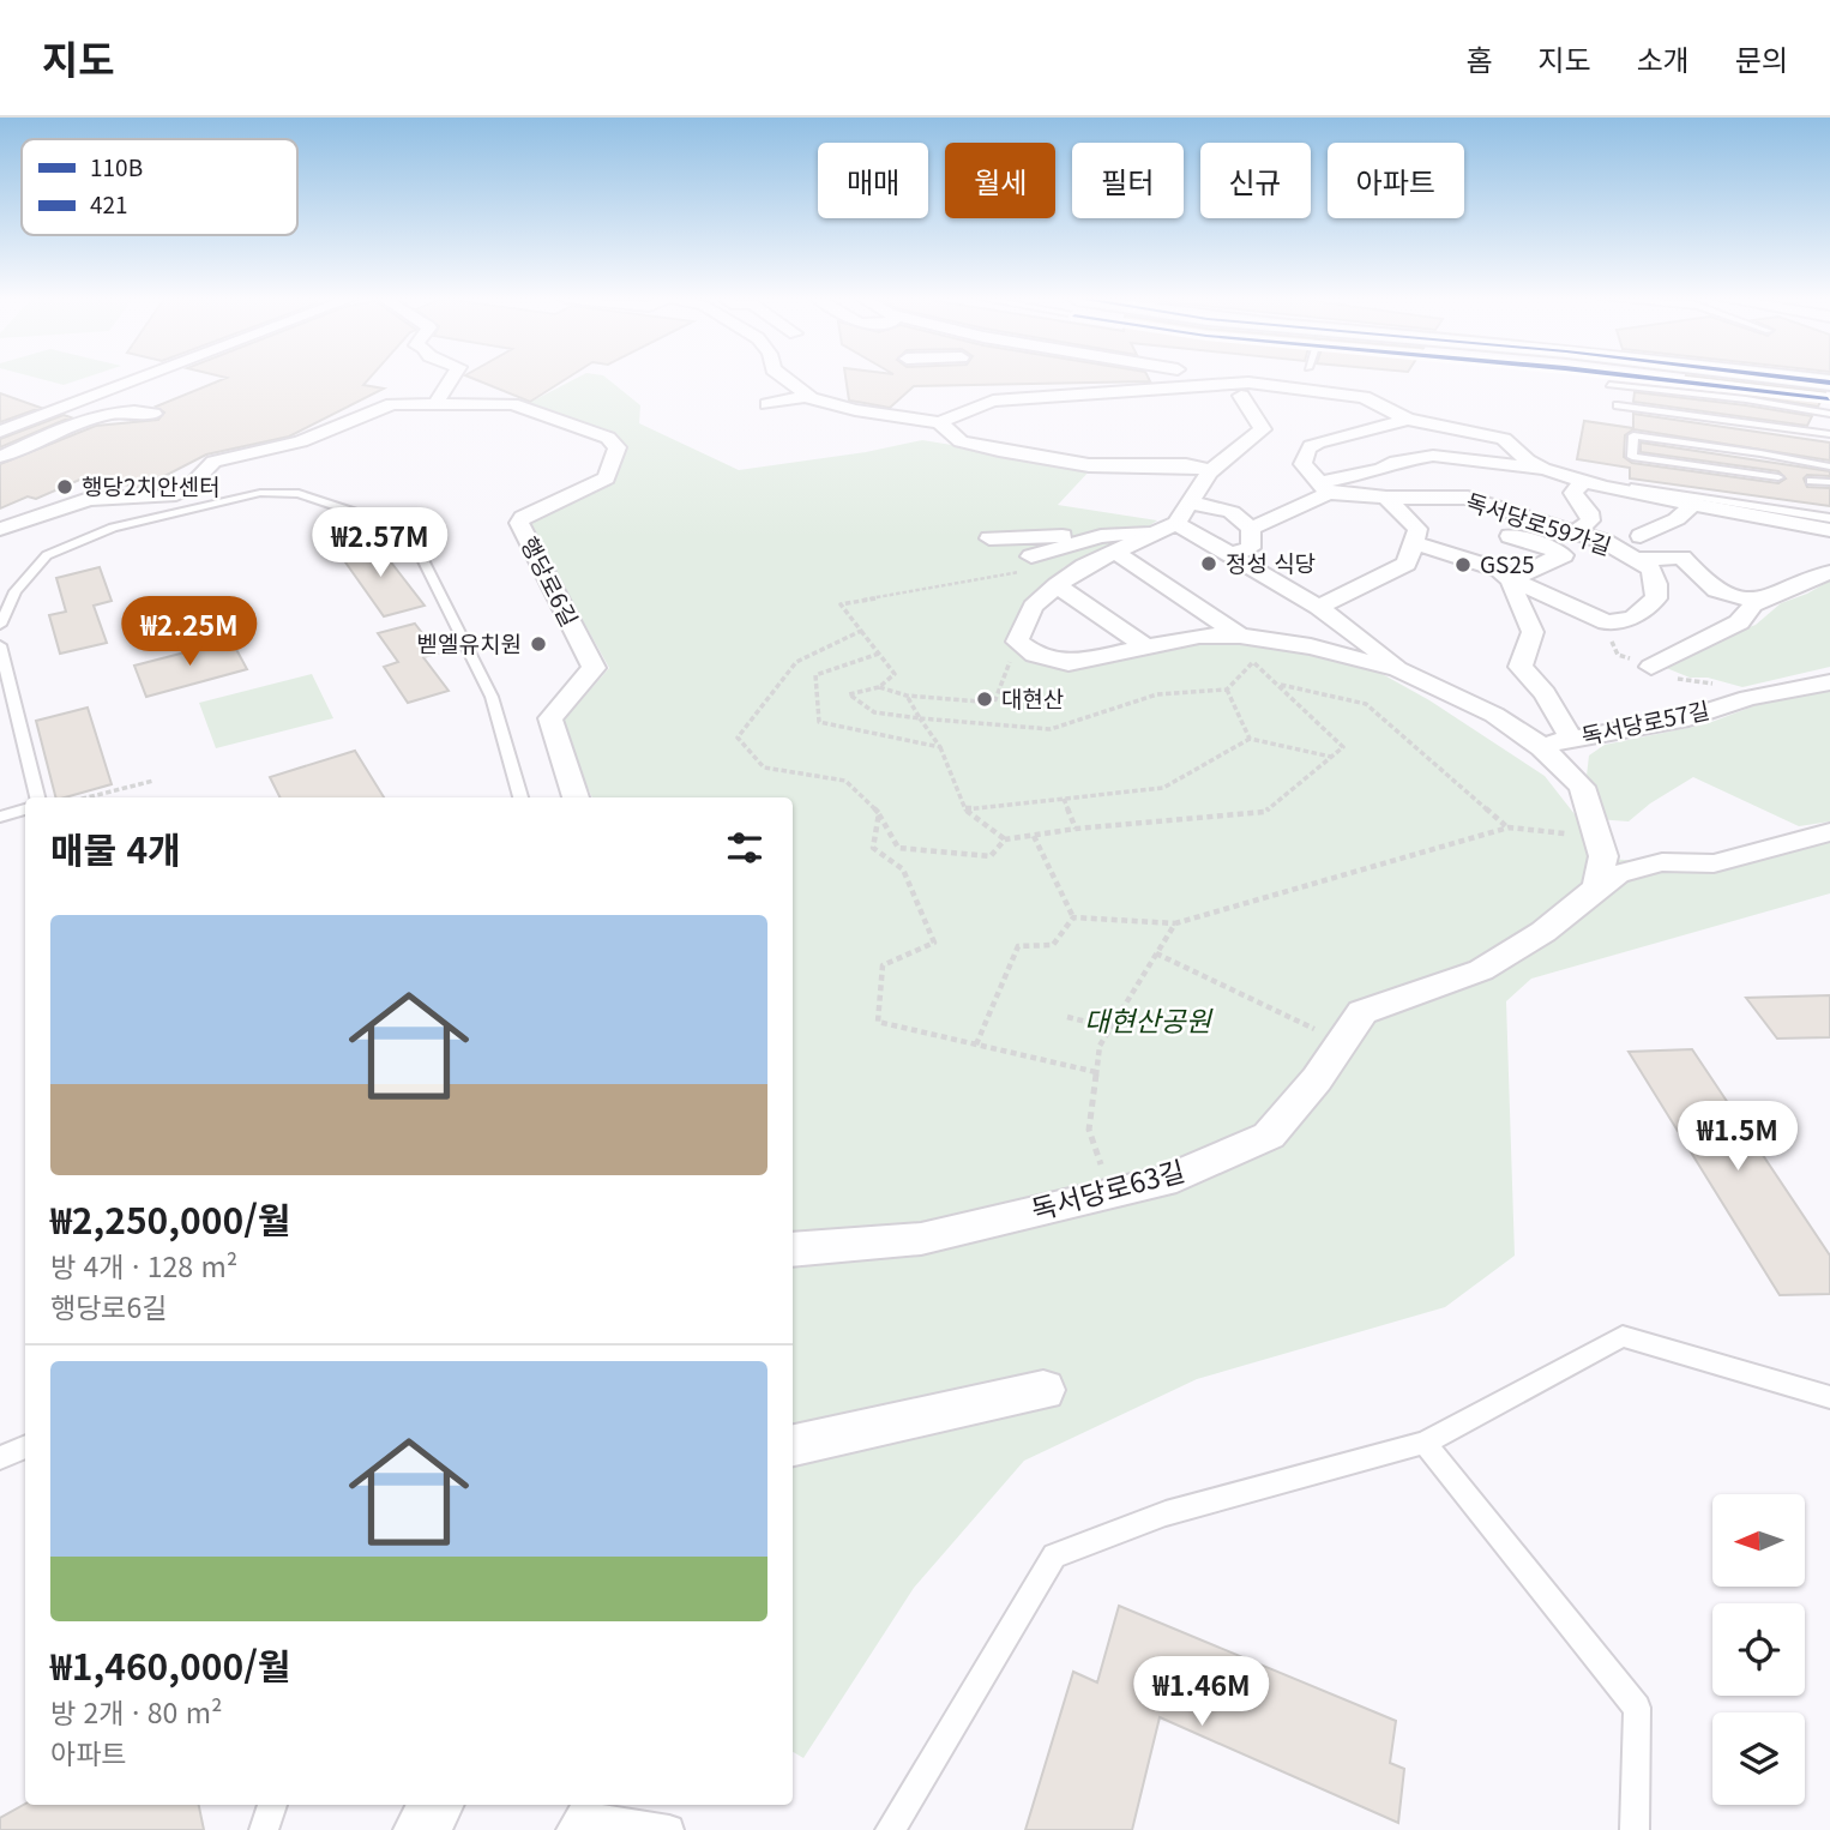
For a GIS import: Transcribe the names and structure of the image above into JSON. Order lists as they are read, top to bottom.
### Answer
{
  "streets": {
    "street": [
      "독서당로59가길",
      "행당로6길",
      "독서당로57길",
      "독서당로63길"
    ]
  },
  "crossings": [
    ["독서당로59가길", "독서당로57길"]
  ],
  "parks": ["대현산공원"],
  "places": [
    "행당2치안센터",
    "정성 식당",
    "GS25",
    "벧엘유치원",
    "대현산"
  ],
  "lines": ["transit line 110B", "transit line 421"],
  "legend": ["110B", "421"],
  "north": "left",
  "page": {
    "header": "지도",
    "nav": [
      "홈",
      "지도",
      "소개",
      "문의"
    ],
    "chip": [
      "매매",
      "월세",
      "필터",
      "신규",
      "아파트"
    ],
    "price": [
      "₩2.57M",
      "₩2.25M",
      "₩1.5M",
      "₩1.46M"
    ],
    "heading": "매물 4개",
    "list": [
      {
        "name": "₩2,250,000/월",
        "note": "방 4개 · 128 m² · 행당로6길"
      },
      {
        "name": "₩1,460,000/월",
        "note": "방 2개 · 80 m² · 아파트"
      }
    ]
  }
}
